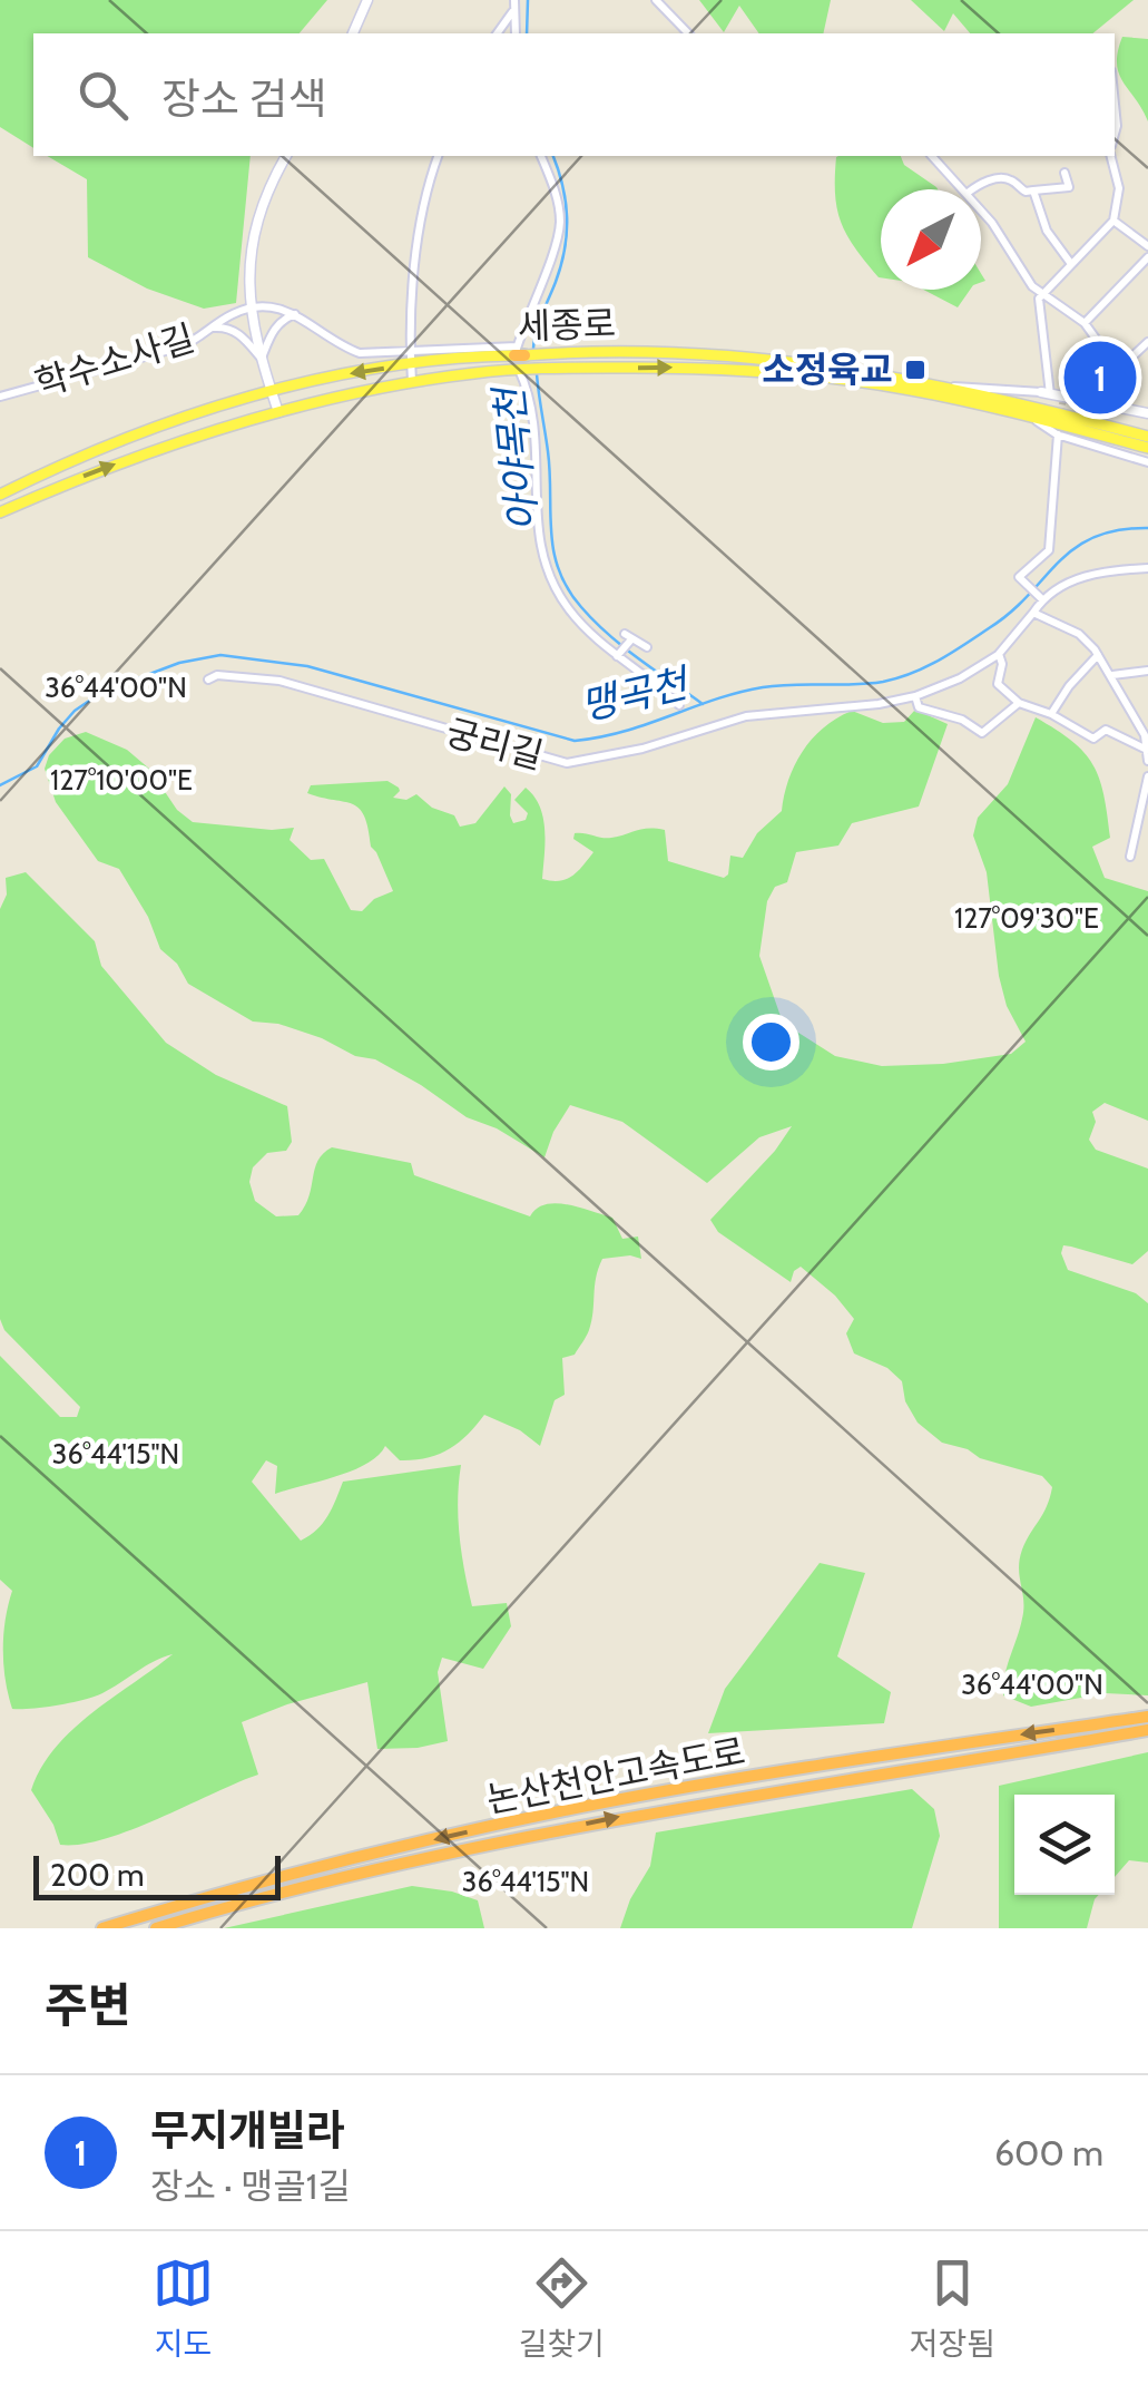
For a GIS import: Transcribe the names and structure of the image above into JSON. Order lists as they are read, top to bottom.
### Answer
{
  "streets": {
    "highway": ["논산천안고속도로"],
    "main road": ["세종로"],
    "street": ["학수소사길", "궁리길"]
  },
  "water": ["아야목천", "맹곡천"],
  "places": {
    "transit": ["소정육교"]
  },
  "scale_bar": "200 m",
  "north": "bottom left",
  "page": {
    "search": "장소 검색",
    "pins": "1",
    "scale": "200 m",
    "heading": "주변",
    "list": [
      {
        "mark": "1",
        "name": "무지개빌라",
        "note": "장소 · 맹골1길",
        "value": "600 m"
      }
    ],
    "nav": ["지도", "길찾기", "저장됨"]
  },
  "coordinates": [
    "36°44'00\"N",
    "127°10'00\"E",
    "127°09'30\"E",
    "36°44'15\"N"
  ]
}
